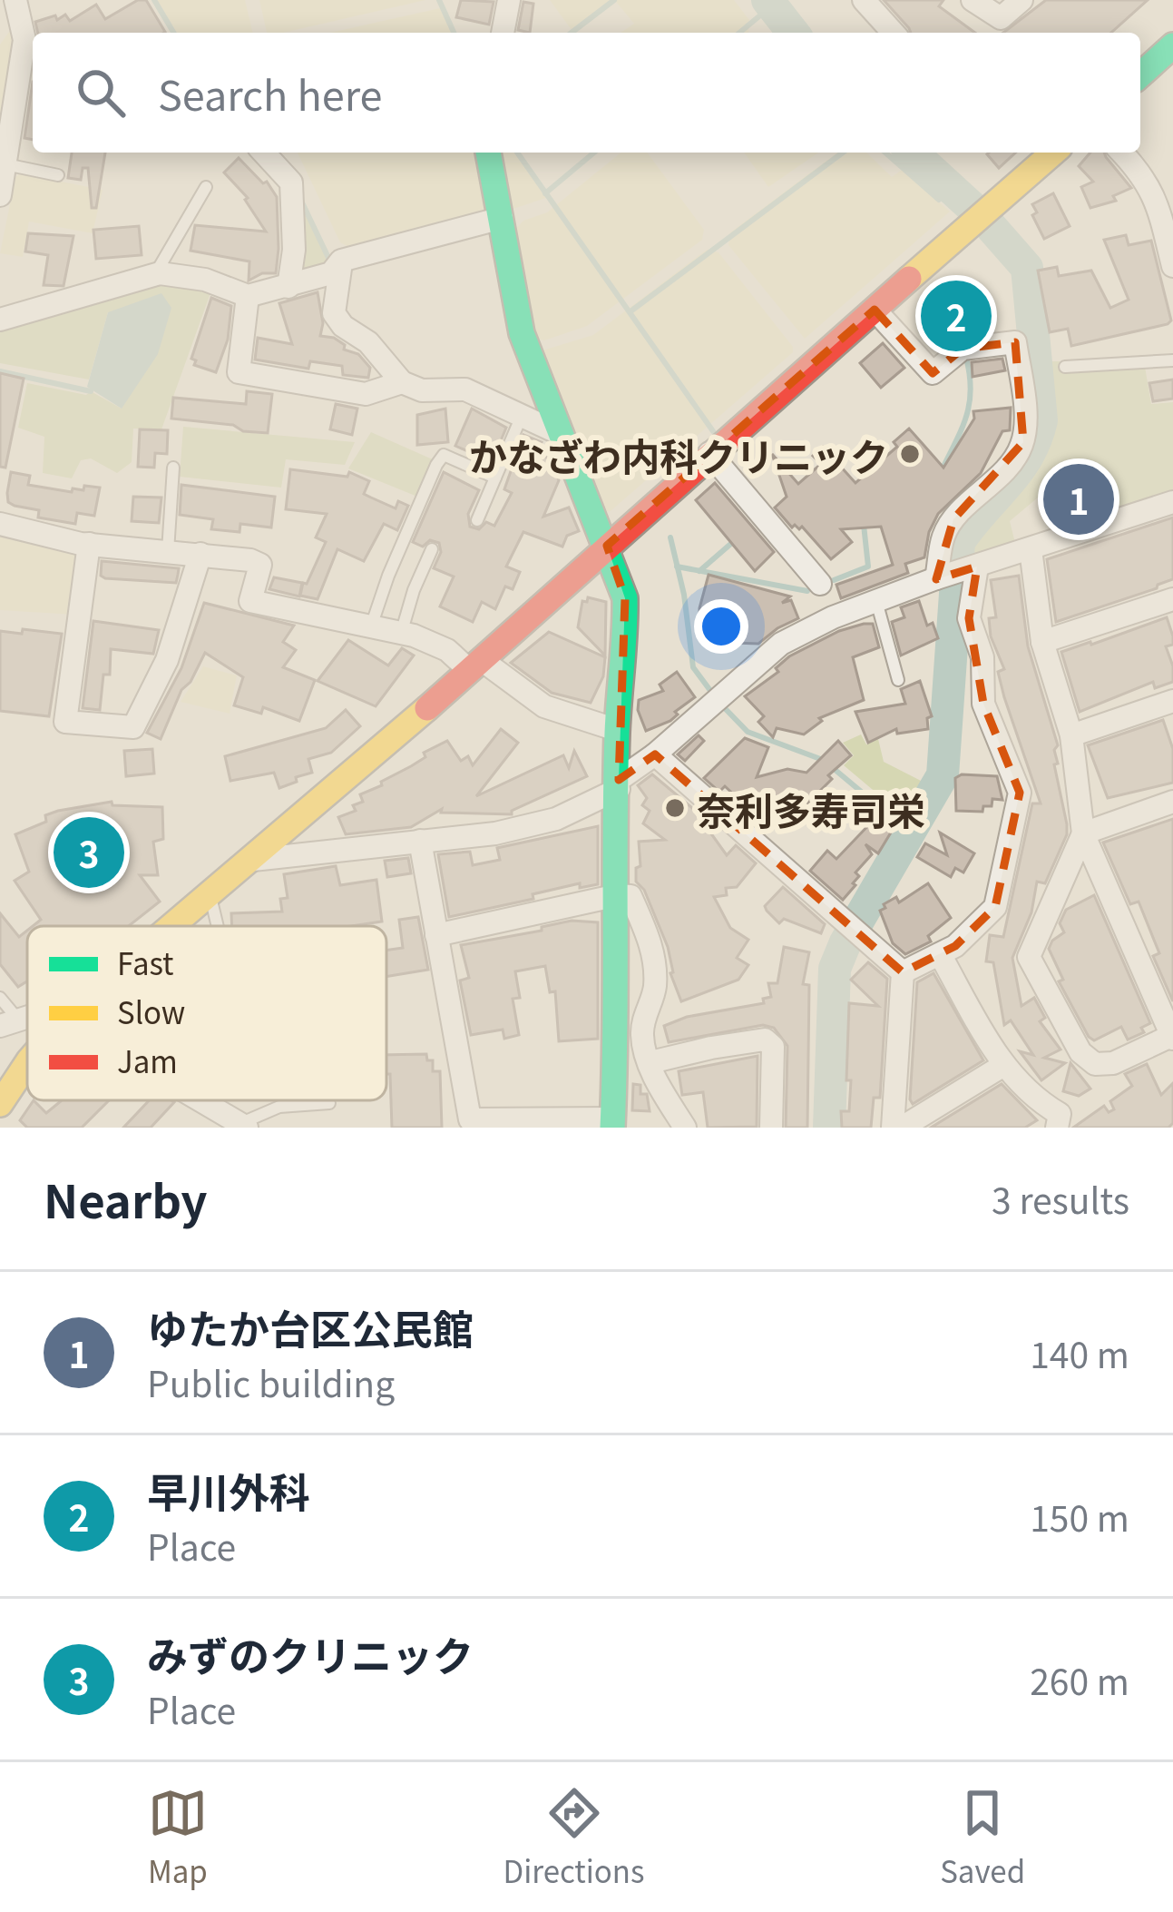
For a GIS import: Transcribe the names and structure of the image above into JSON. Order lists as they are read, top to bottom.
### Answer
{
  "places": ["かなざわ内科クリニック", "奈利多寿司栄"],
  "legend": ["Fast", "Slow", "Jam"],
  "page": {
    "search": "Search here",
    "pins": ["2", "1", "3"],
    "heading": ["Nearby", "3 results"],
    "list": [
      {
        "mark": "1",
        "name": "ゆたか台区公民館",
        "note": "Public building",
        "value": "140 m"
      },
      {
        "mark": "2",
        "name": "早川外科",
        "note": "Place",
        "value": "150 m"
      },
      {
        "mark": "3",
        "name": "みずのクリニック",
        "note": "Place",
        "value": "260 m"
      }
    ],
    "nav": ["Map", "Directions", "Saved"]
  }
}
